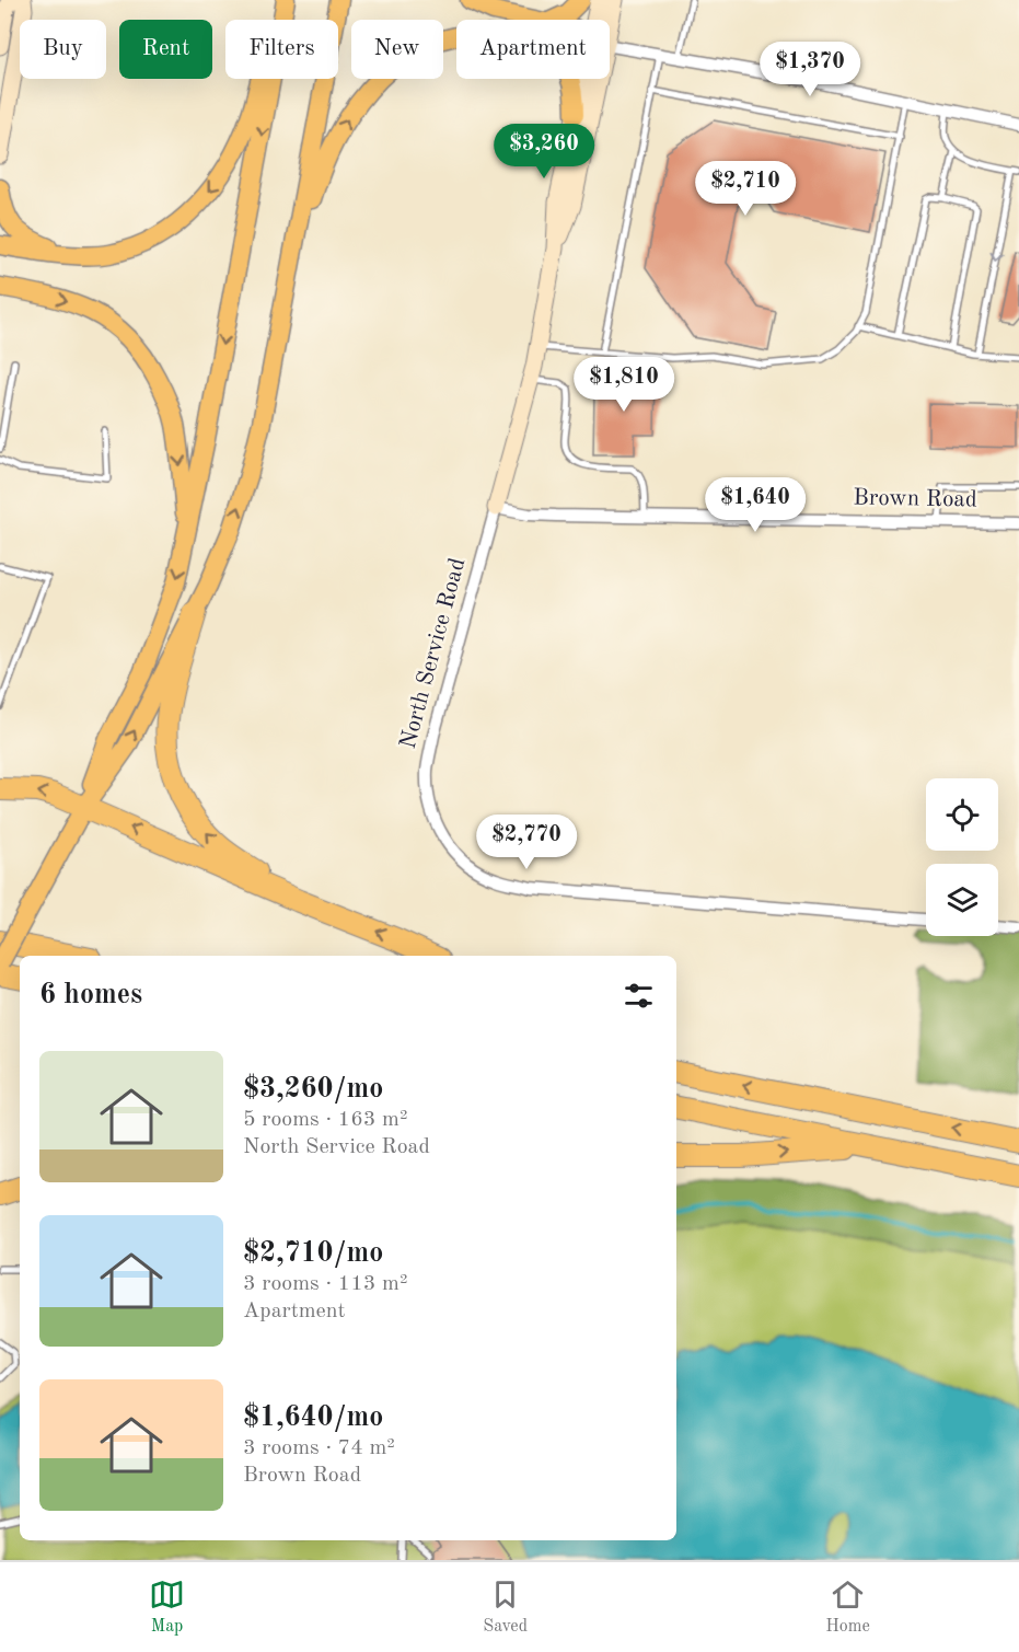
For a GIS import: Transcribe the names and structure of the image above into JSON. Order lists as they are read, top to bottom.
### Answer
{
  "streets": {
    "street": ["Brown Road", "North Service Road"]
  },
  "crossings": [
    ["Brown Road", "North Service Road"]
  ],
  "page": {
    "chip": [
      "Buy",
      "Rent",
      "Filters",
      "New",
      "Apartment"
    ],
    "price": [
      "$1,370",
      "$3,260",
      "$2,710",
      "$1,810",
      "$1,640",
      "$2,770"
    ],
    "heading": "6 homes",
    "list": [
      {
        "name": "$3,260/mo",
        "note": "5 rooms · 163 m² · North Service Road"
      },
      {
        "name": "$2,710/mo",
        "note": "3 rooms · 113 m² · Apartment"
      },
      {
        "name": "$1,640/mo",
        "note": "3 rooms · 74 m² · Brown Road"
      }
    ],
    "tabs": ["Map", "Saved", "Home"]
  }
}
